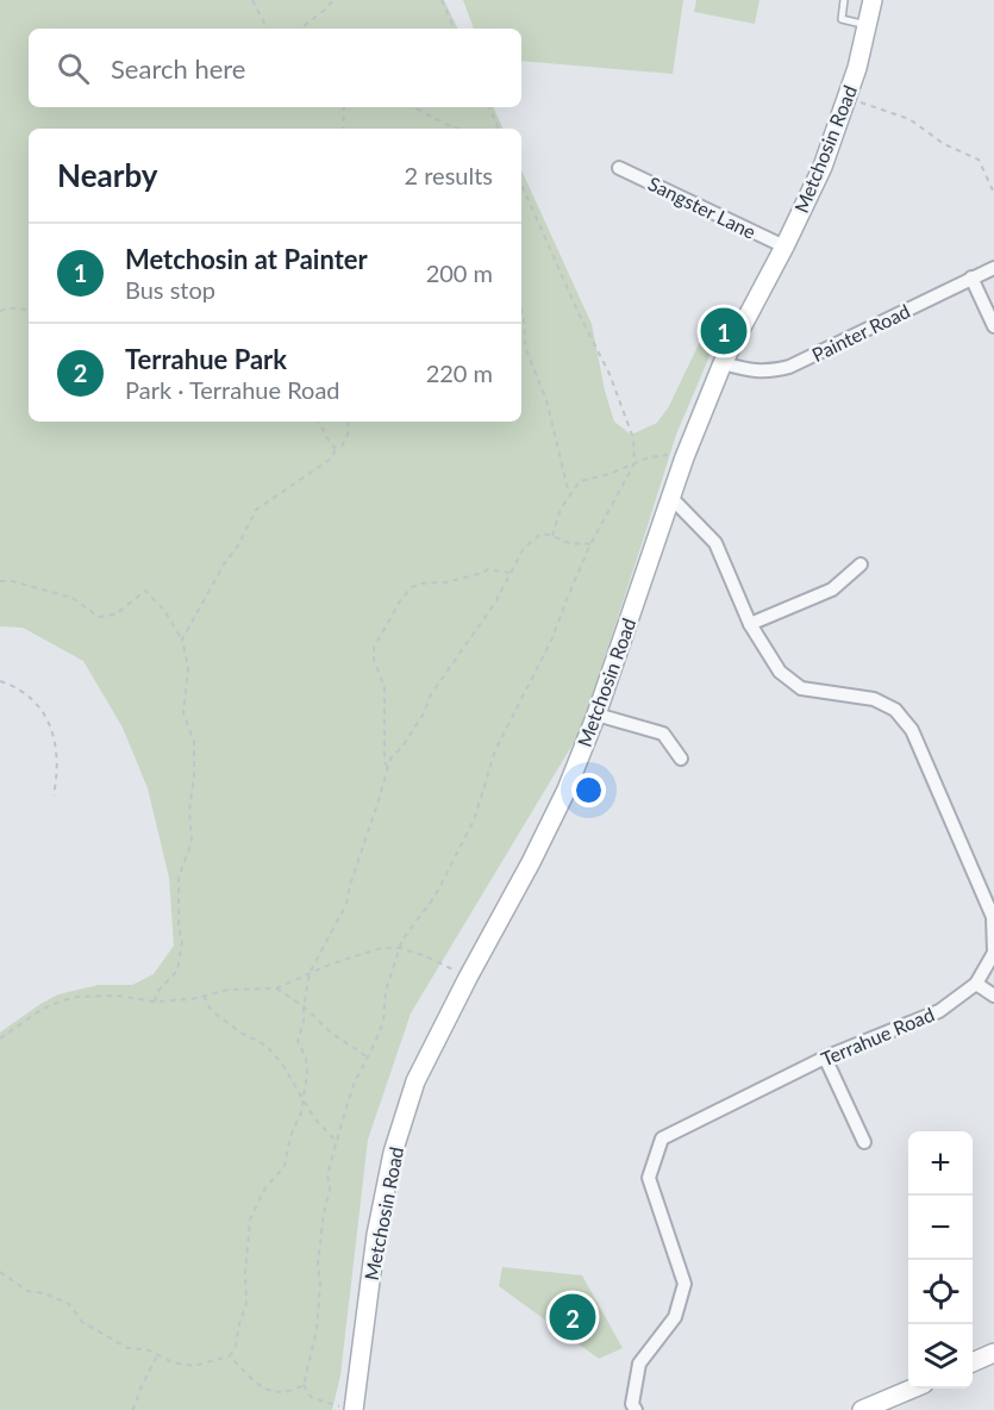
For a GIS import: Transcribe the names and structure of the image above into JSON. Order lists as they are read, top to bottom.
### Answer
{
  "streets": {
    "main road": ["Metchosin Road"],
    "street": ["Sangster Lane", "Painter Road", "Terrahue Road"]
  },
  "crossings": [
    ["Metchosin Road", "Sangster Lane"],
    ["Metchosin Road", "Painter Road"],
    ["Metchosin Road", "Terrahue Road"]
  ],
  "page": {
    "search": "Search here",
    "heading": ["Nearby", "2 results"],
    "list": [
      {
        "mark": "1",
        "name": "Metchosin at Painter",
        "note": "Bus stop",
        "value": "200 m"
      },
      {
        "mark": "2",
        "name": "Terrahue Park",
        "note": "Park · Terrahue Road",
        "value": "220 m"
      }
    ],
    "pins": ["1", "2"],
    "map_buttons": ["+", "−"]
  }
}
